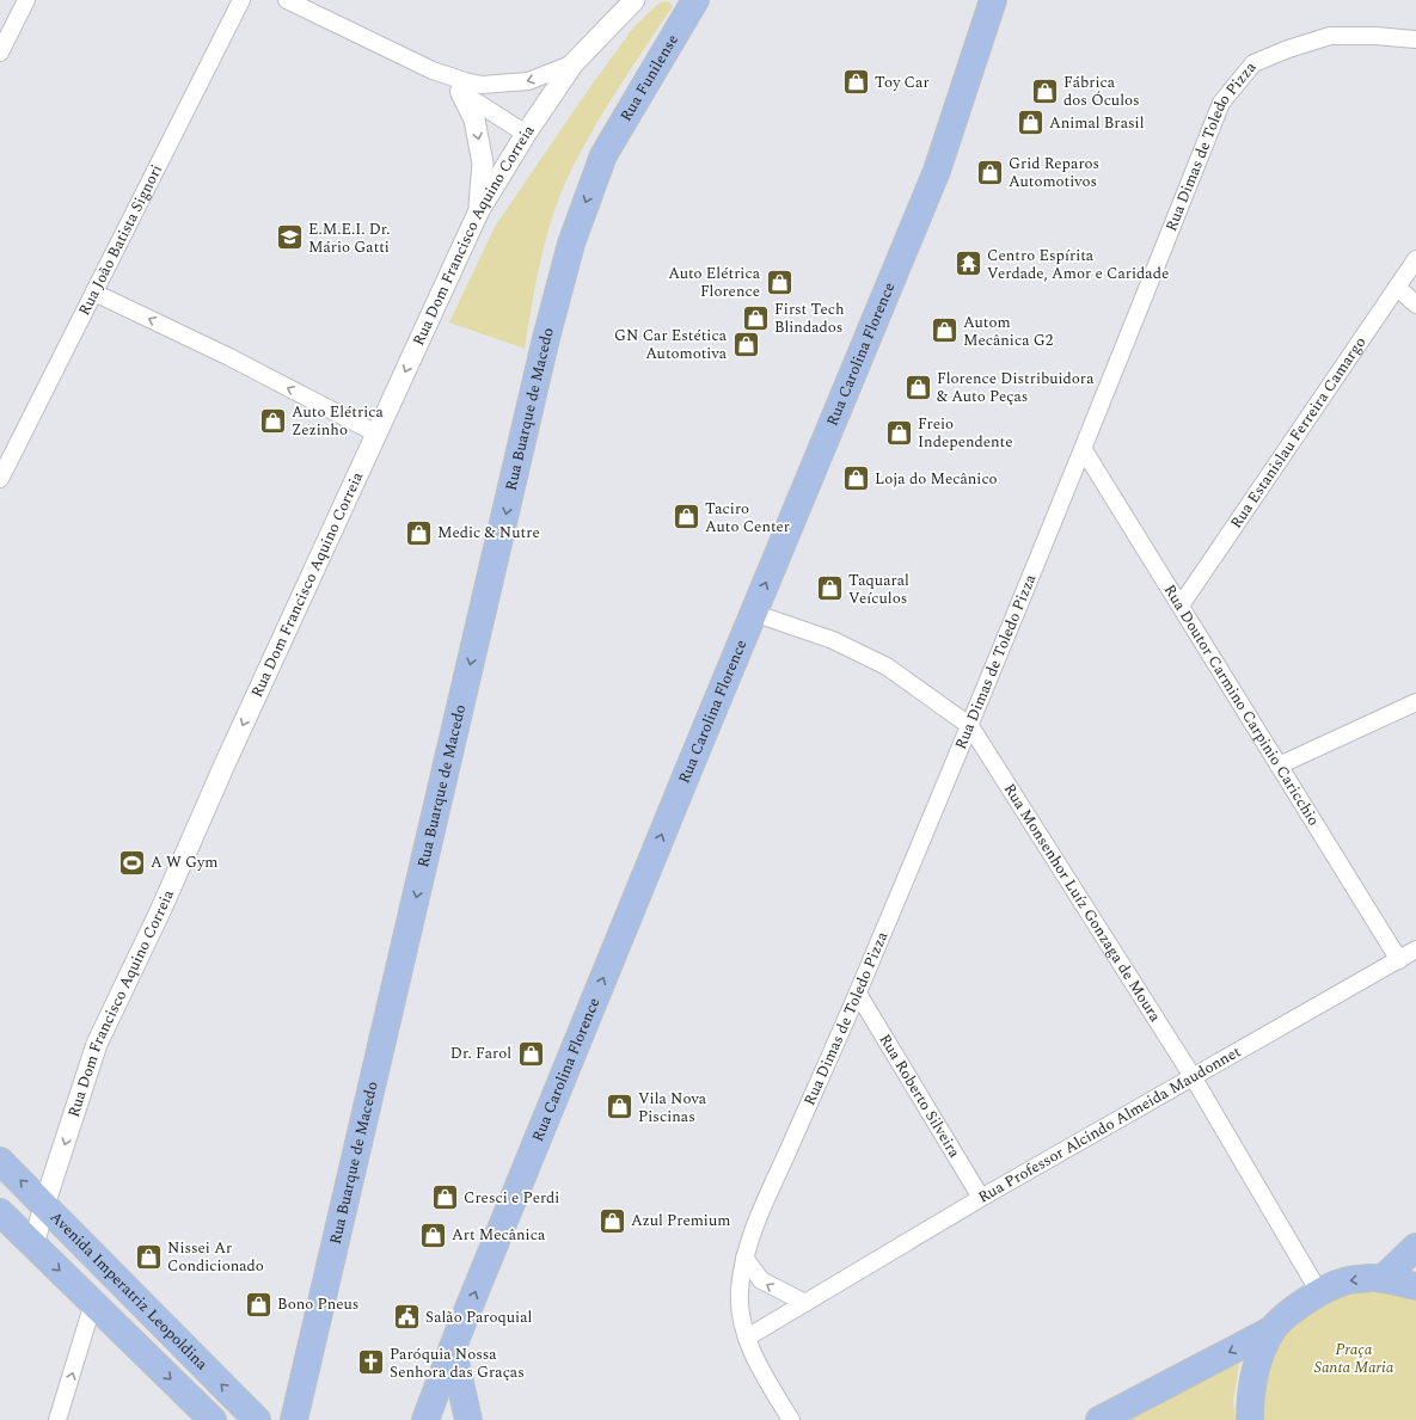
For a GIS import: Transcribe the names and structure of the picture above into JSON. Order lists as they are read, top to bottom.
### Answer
{
  "streets": {
    "main road": [
      "Rua Funilense",
      "Rua Carolina Florence",
      "Rua Buarque de Macedo",
      "Avenida Imperatriz Leopoldina"
    ],
    "street": [
      "Rua Dimas de Toledo Pizza",
      "Rua Dom Francisco Aquino Correia",
      "Rua João Batista Signori",
      "Rua Estanislau Ferreira Camargo",
      "Rua Doutor Carmino Carpinio Caricchio",
      "Rua Monsenhor Luíz Gonzaga de Moura",
      "Rua Roberto Silveira",
      "Rua Professor Alcindo Almeida Maudonnet"
    ]
  },
  "crossings": [
    ["Rua Funilense", "Rua Buarque de Macedo"],
    ["Rua Dimas de Toledo Pizza", "Rua Doutor Carmino Carpinio Caricchio"],
    ["Rua Dimas de Toledo Pizza", "Rua Monsenhor Luíz Gonzaga de Moura"],
    ["Rua Dimas de Toledo Pizza", "Rua Roberto Silveira"],
    ["Rua Dimas de Toledo Pizza", "Rua Professor Alcindo Almeida Maudonnet"],
    ["Rua Dom Francisco Aquino Correia", "Avenida Imperatriz Leopoldina"],
    ["Rua Carolina Florence", "Rua Monsenhor Luíz Gonzaga de Moura"],
    ["Rua Estanislau Ferreira Camargo", "Rua Doutor Carmino Carpinio Caricchio"],
    ["Rua Doutor Carmino Carpinio Caricchio", "Rua Professor Alcindo Almeida Maudonnet"],
    ["Rua Monsenhor Luíz Gonzaga de Moura", "Rua Professor Alcindo Almeida Maudonnet"],
    ["Rua Roberto Silveira", "Rua Professor Alcindo Almeida Maudonnet"]
  ],
  "one_way": ["Rua Dom Francisco Aquino Correia", "Rua Carolina Florence", "Rua Buarque de Macedo"],
  "parks": ["Praça Santa Maria"],
  "places": {
    "shop": [
      "Toy Car",
      "Fábrica dos Óculos",
      "Animal Brasil",
      "Grid Reparos Automotivos",
      "Auto Elétrica Florence",
      "First Tech Blindados",
      "Autom Mecânica G2",
      "GN Car Estética Automotiva",
      "Florence Distribuidora & Auto Peças",
      "Auto Elétrica Zezinho",
      "Freio Independente",
      "Loja do Mecânico",
      "Taciro Auto Center",
      "Medic & Nutre",
      "Taquaral Veículos",
      "Dr. Farol",
      "Vila Nova Piscinas",
      "Cresci e Perdi",
      "Azul Premium",
      "Art Mecânica",
      "Nissei Ar Condicionado",
      "Bono Pneus"
    ],
    "school or university": ["E.M.E.I. Dr. Mário Gatti"],
    "temple": ["Centro Espírita Verdade, Amor e Caridade"],
    "sports": ["A W Gym"],
    "public building": ["Salão Paroquial"],
    "church": ["Paróquia Nossa Senhora das Graças"]
  }
}
